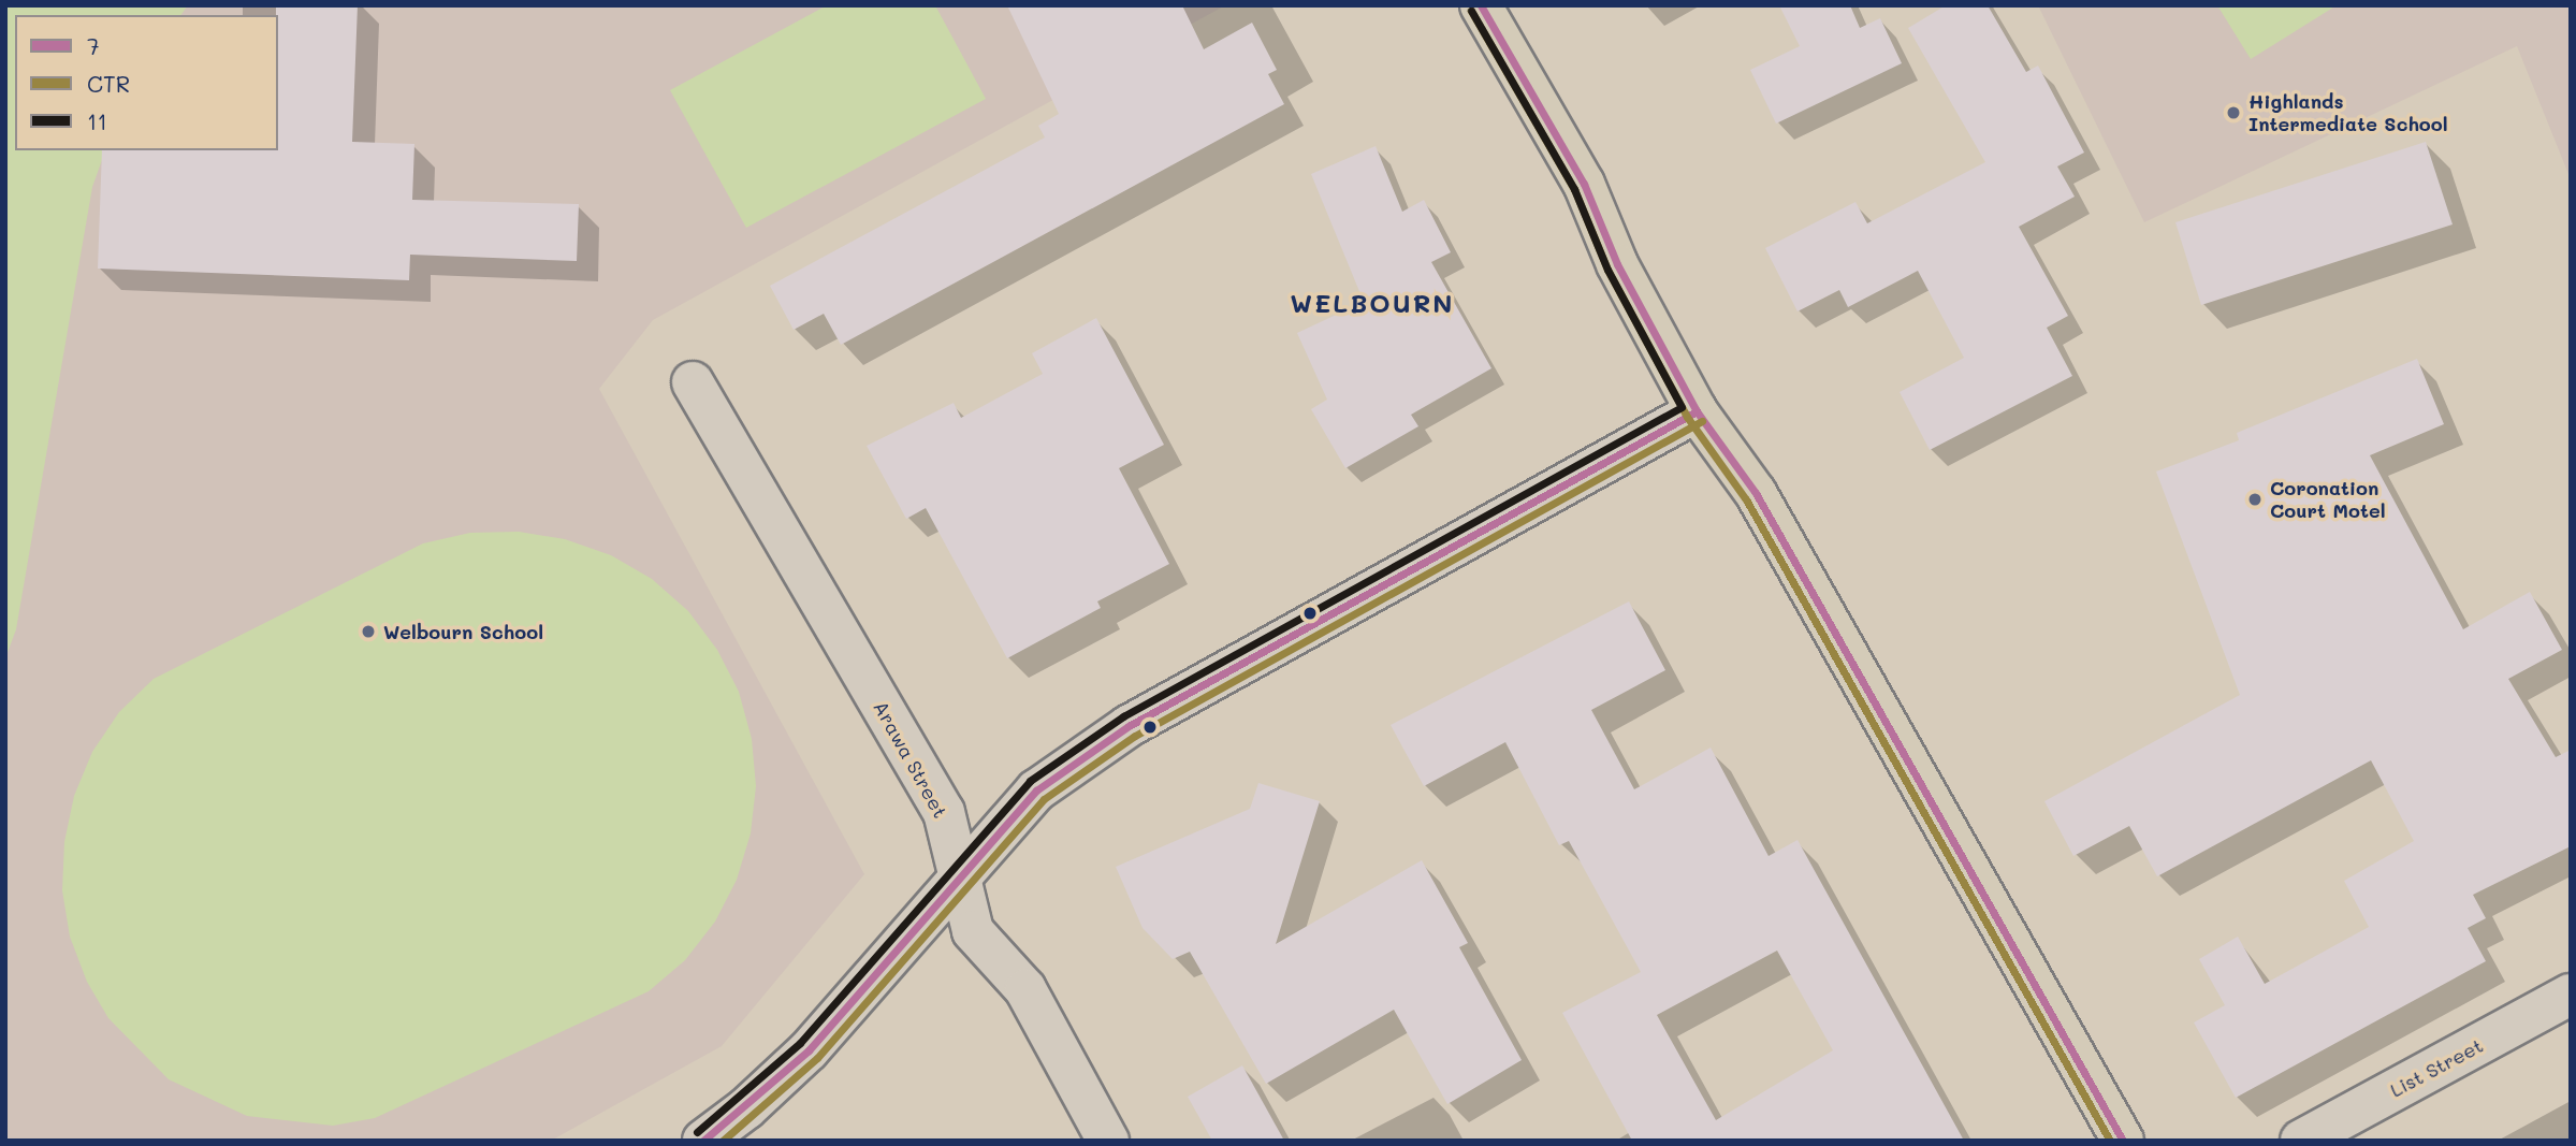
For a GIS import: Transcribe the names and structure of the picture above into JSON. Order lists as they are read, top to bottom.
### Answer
{
  "streets": {
    "main road": ["Arawa Street", "List Street"]
  },
  "districts": ["WELBOURN"],
  "places": ["Highlands Intermediate School", "Coronation Court Motel", "Welbourn School"],
  "lines": ["transit line 7", "transit line CTR", "transit line 11"],
  "legend": ["7", "CTR", "11"]
}
